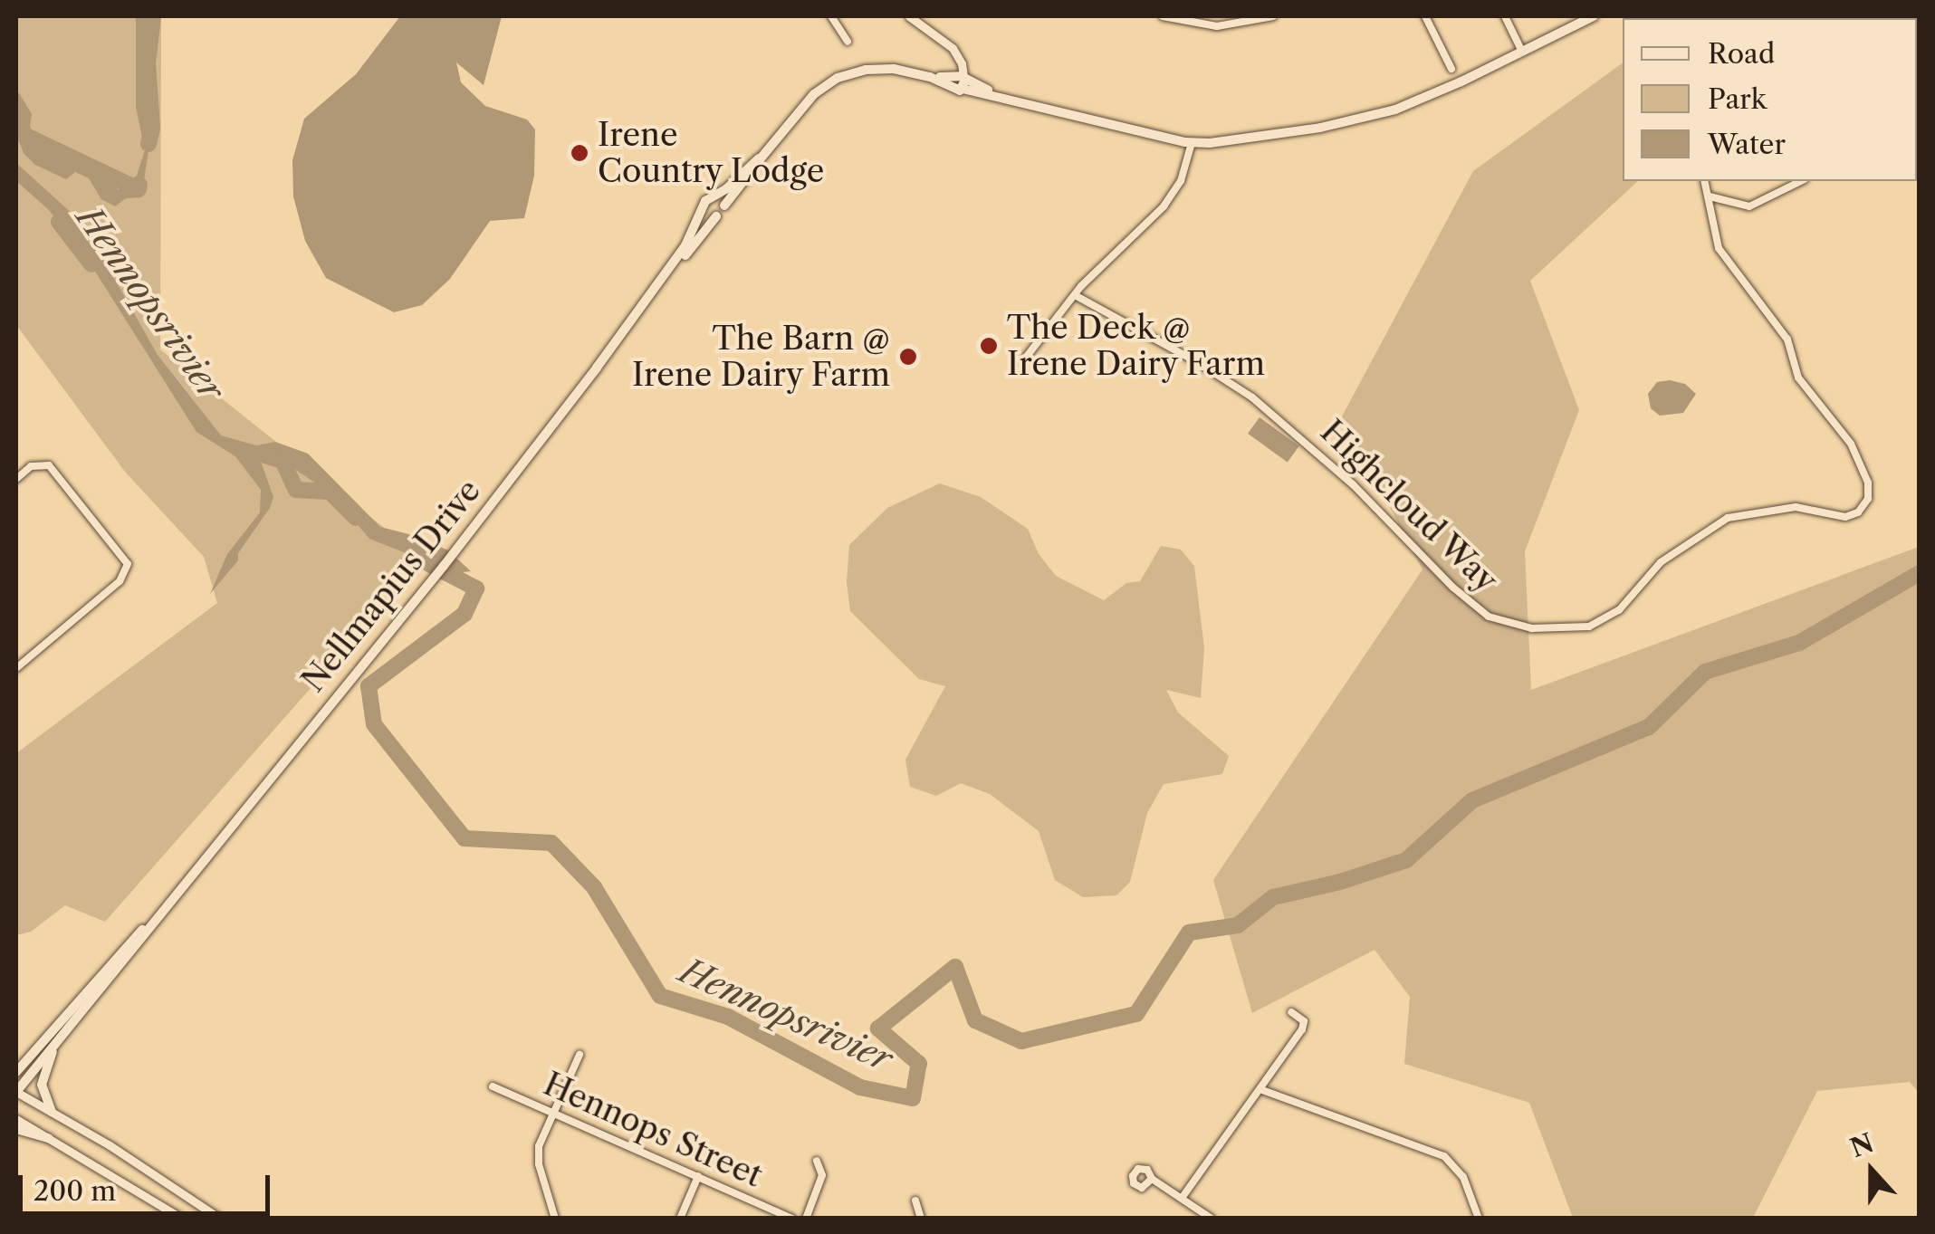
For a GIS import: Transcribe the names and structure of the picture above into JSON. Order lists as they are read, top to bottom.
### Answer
{
  "streets": {
    "main road": ["Nellmapius Drive"],
    "street": ["Highcloud Way", "Hennops Street"]
  },
  "water": ["Hennopsrivier"],
  "places": ["Irene Country Lodge", "The Deck @ Irene Dairy Farm", "The Barn @ Irene Dairy Farm"],
  "legend": ["Road", "Park", "Water"],
  "scale_bar": "200 m",
  "north": "top"
}
